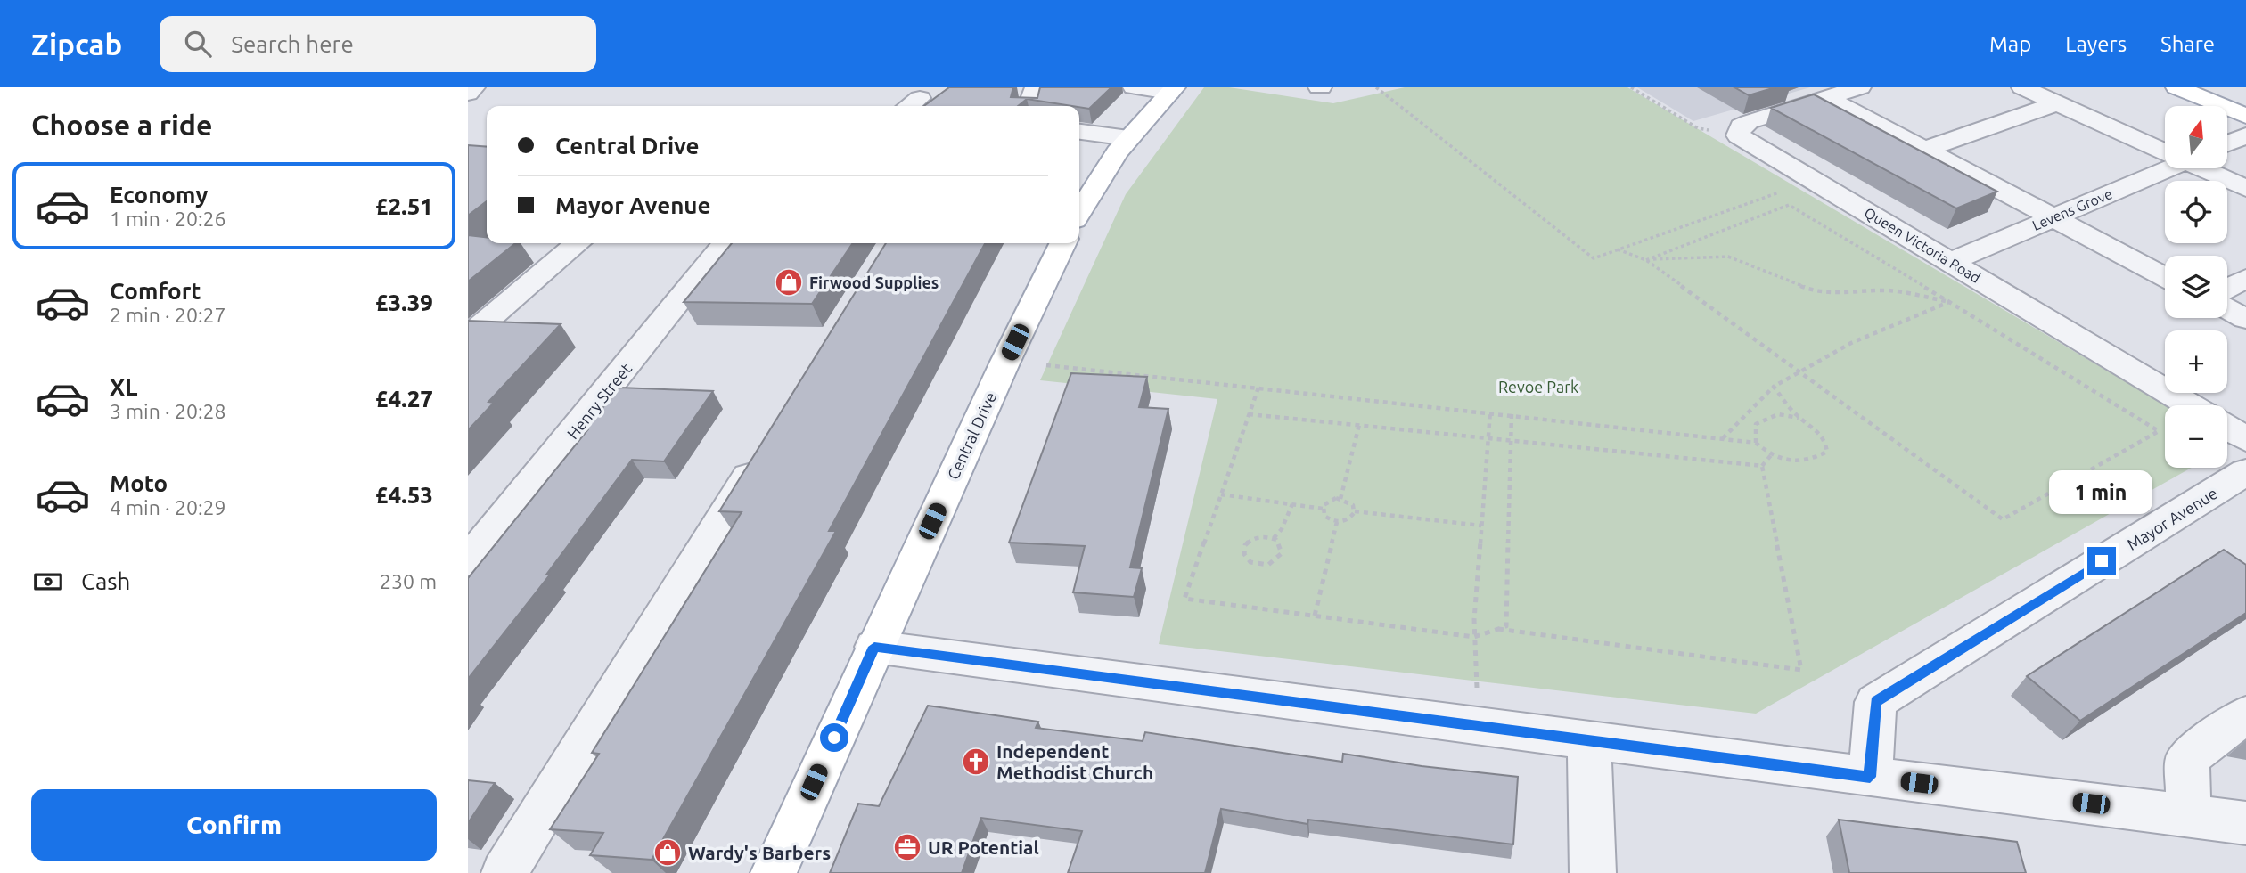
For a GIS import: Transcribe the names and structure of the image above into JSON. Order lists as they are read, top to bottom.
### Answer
{
  "streets": {
    "main road": ["Central Drive"],
    "street": [
      "Levens Grove",
      "Queen Victoria Road",
      "Henry Street",
      "Mayor Avenue"
    ]
  },
  "crossings": [
    ["Levens Grove", "Queen Victoria Road"]
  ],
  "parks": ["Revoe Park"],
  "places": {
    "shop": ["Firwood Supplies", "Wardy's Barbers"],
    "church": ["Independent Methodist Church"],
    "office": ["UR Potential"]
  },
  "north": "top",
  "page": {
    "header": "Zipcab",
    "search": "Search here",
    "nav": ["Map", "Layers", "Share"],
    "heading": "Choose a ride",
    "map_buttons": ["+", "−"],
    "banner": ["Central Drive", "Mayor Avenue"],
    "list": [
      {
        "name": "Economy",
        "note": "1 min · 20:26",
        "value": "£2.51"
      },
      {
        "name": "Comfort",
        "note": "2 min · 20:27",
        "value": "£3.39"
      },
      {
        "name": "XL",
        "note": "3 min · 20:28",
        "value": "£4.27"
      },
      {
        "name": "Moto",
        "note": "4 min · 20:29",
        "value": "£4.53"
      }
    ],
    "bubble": "1 min",
    "pay": ["Cash", "230 m"],
    "buttons": "Confirm"
  }
}
